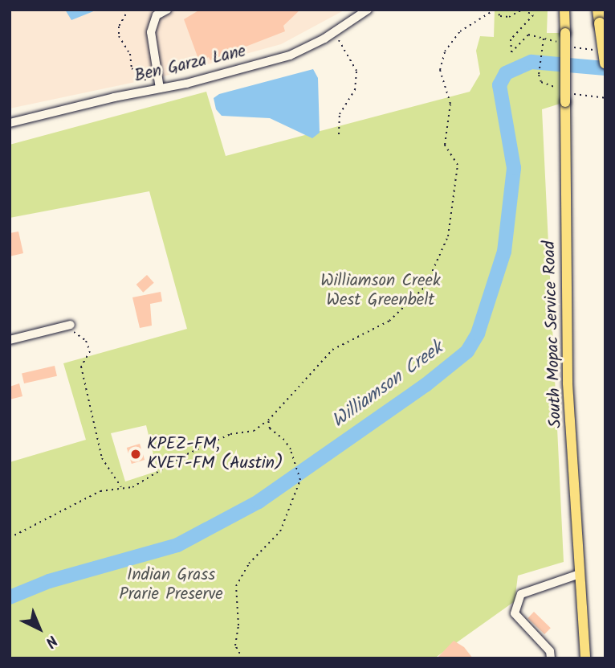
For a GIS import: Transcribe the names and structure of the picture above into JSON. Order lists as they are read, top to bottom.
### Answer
{
  "streets": {
    "main road": ["South Mopac Service Road"],
    "street": ["Ben Garza Lane"]
  },
  "water": ["Williamson Creek"],
  "parks": ["Williamson Creek West Greenbelt", "Indian Grass Prarie Preserve"],
  "places": ["KPEZ-FM, KVET-FM (Austin)"],
  "north": "bottom right"
}
